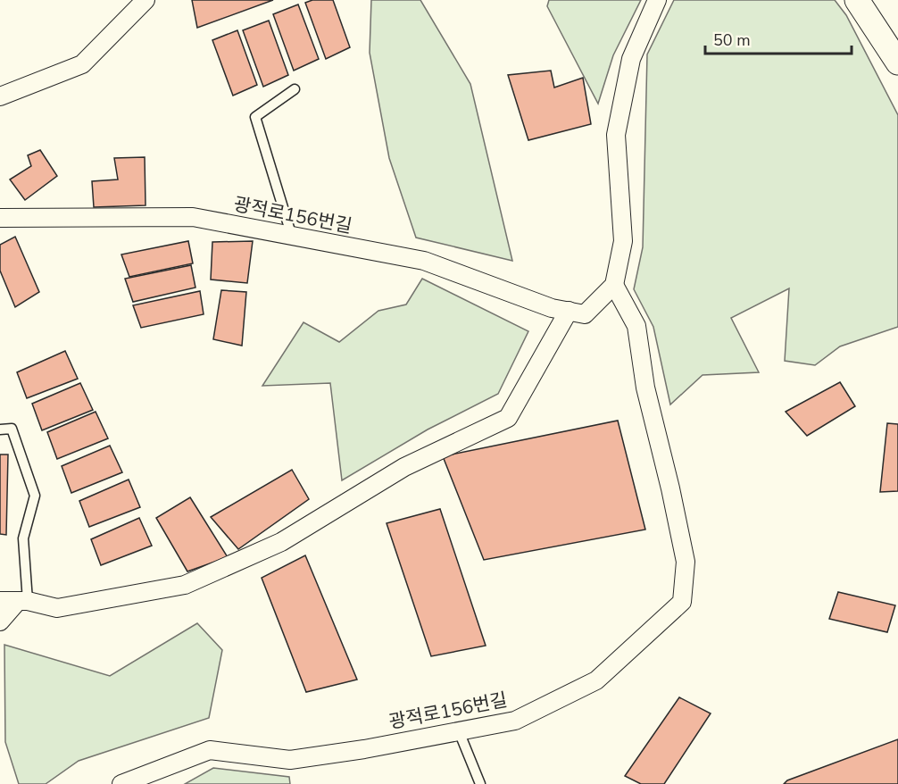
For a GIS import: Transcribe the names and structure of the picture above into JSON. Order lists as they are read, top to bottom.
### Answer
{
  "streets": {
    "street": ["광적로156번길"]
  },
  "scale_bar": "50 m"
}
